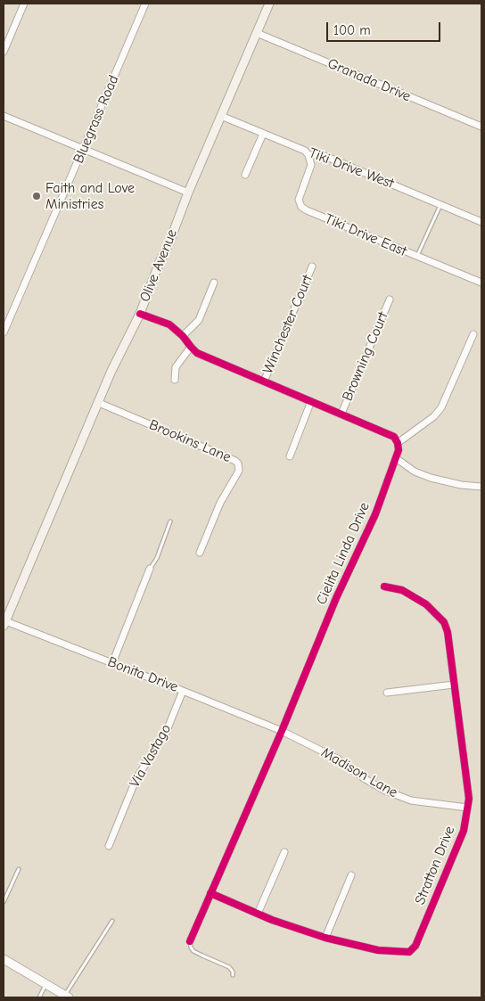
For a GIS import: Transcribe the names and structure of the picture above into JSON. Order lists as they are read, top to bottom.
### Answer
{
  "streets": {
    "main road": ["Olive Avenue"],
    "street": [
      "Granada Drive",
      "Bluegrass Road",
      "Tiki Drive West",
      "Tiki Drive East",
      "Winchester Court",
      "Browning Court",
      "Brookins Lane",
      "Cielita Linda Drive",
      "Bonita Drive",
      "Via Vastago",
      "Madison Lane",
      "Stratton Drive"
    ]
  },
  "crossings": [
    ["Granada Drive", "Olive Avenue"],
    ["Tiki Drive West", "Tiki Drive East"],
    ["Tiki Drive West", "Olive Avenue"],
    ["Olive Avenue", "Brookins Lane"],
    ["Olive Avenue", "Bonita Drive"],
    ["Cielita Linda Drive", "Bonita Drive"],
    ["Cielita Linda Drive", "Madison Lane"],
    ["Cielita Linda Drive", "Stratton Drive"],
    ["Bonita Drive", "Via Vastago"],
    ["Bonita Drive", "Madison Lane"],
    ["Madison Lane", "Stratton Drive"]
  ],
  "places": ["Faith and Love Ministries"],
  "scale_bar": "100 m"
}
